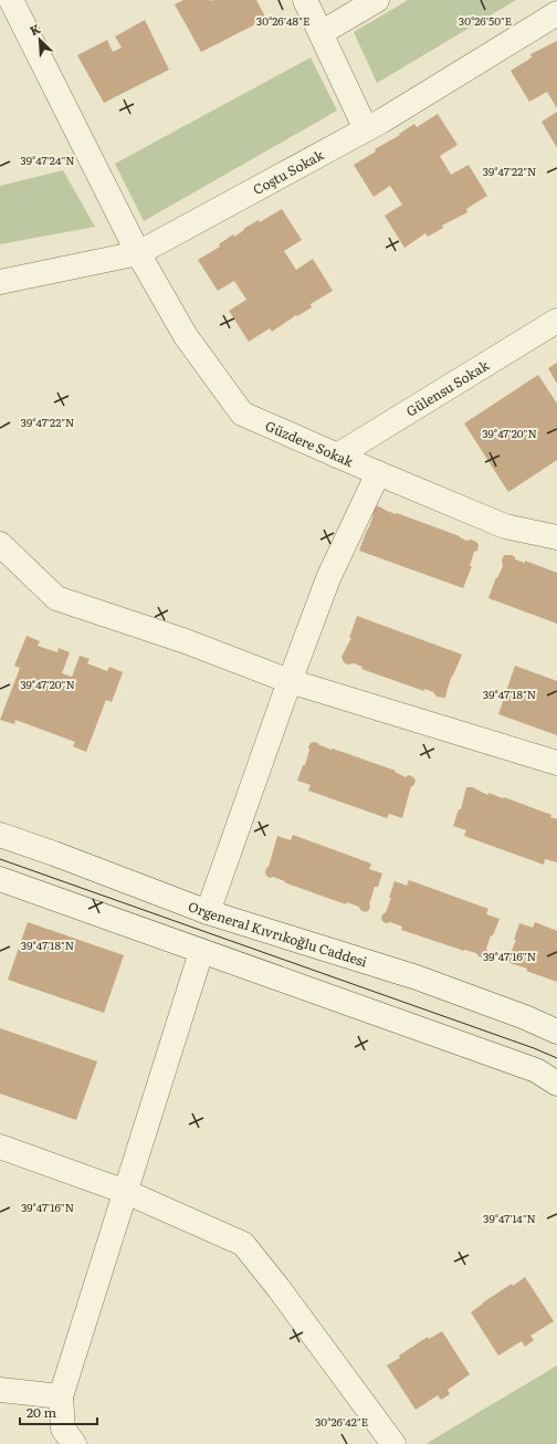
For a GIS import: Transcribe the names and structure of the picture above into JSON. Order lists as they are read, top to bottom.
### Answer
{
  "streets": {
    "street": [
      "Coştu Sokak",
      "Gülensu Sokak",
      "Güzdere Sokak",
      "Orgeneral Kıvrıkoğlu Caddesi"
    ]
  },
  "crossings": [
    ["Coştu Sokak", "Güzdere Sokak"],
    ["Gülensu Sokak", "Güzdere Sokak"]
  ],
  "scale_bar": "20 m",
  "north": "top left",
  "coordinates": [
    "30°26'48\"E",
    "30°26'50\"E",
    "39°47'24\"N",
    "39°47'22\"N",
    "39°47'20\"N",
    "39°47'18\"N",
    "39°47'16\"N",
    "39°47'14\"N",
    "30°26'42\"E"
  ]
}
